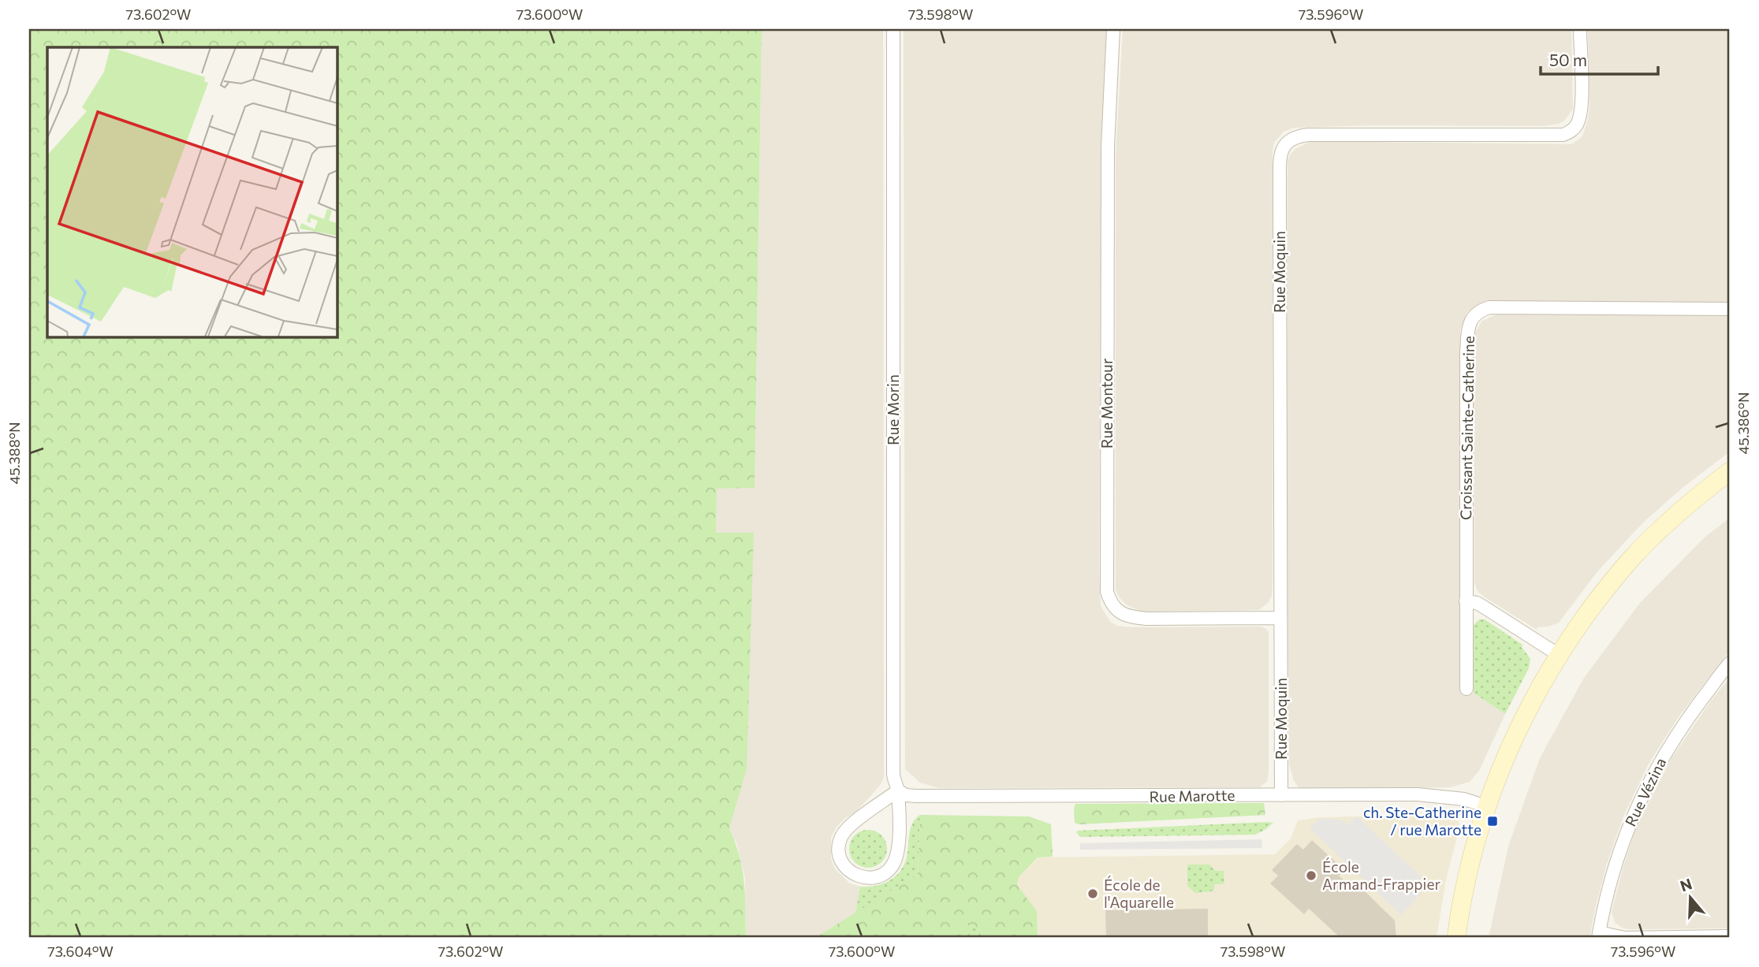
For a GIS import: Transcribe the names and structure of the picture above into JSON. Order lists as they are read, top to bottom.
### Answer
{
  "streets": {
    "street": [
      "Rue Moquin",
      "Rue Montour",
      "Rue Morin",
      "Croissant Sainte-Catherine",
      "Rue Vézina",
      "Rue Marotte"
    ]
  },
  "crossings": [
    ["Rue Moquin", "Rue Montour"],
    ["Rue Moquin", "Rue Marotte"],
    ["Rue Morin", "Rue Marotte"]
  ],
  "places": {
    "transit": ["ch. Ste-Catherine / rue Marotte"],
    "other": ["École Armand-Frappier", "École de l'Aquarelle"]
  },
  "scale_bar": "50 m",
  "north": "top",
  "coordinates": [
    "73.602°W",
    "73.600°W",
    "73.598°W",
    "73.596°W",
    "45.386°N",
    "45.388°N",
    "73.604°W"
  ]
}
